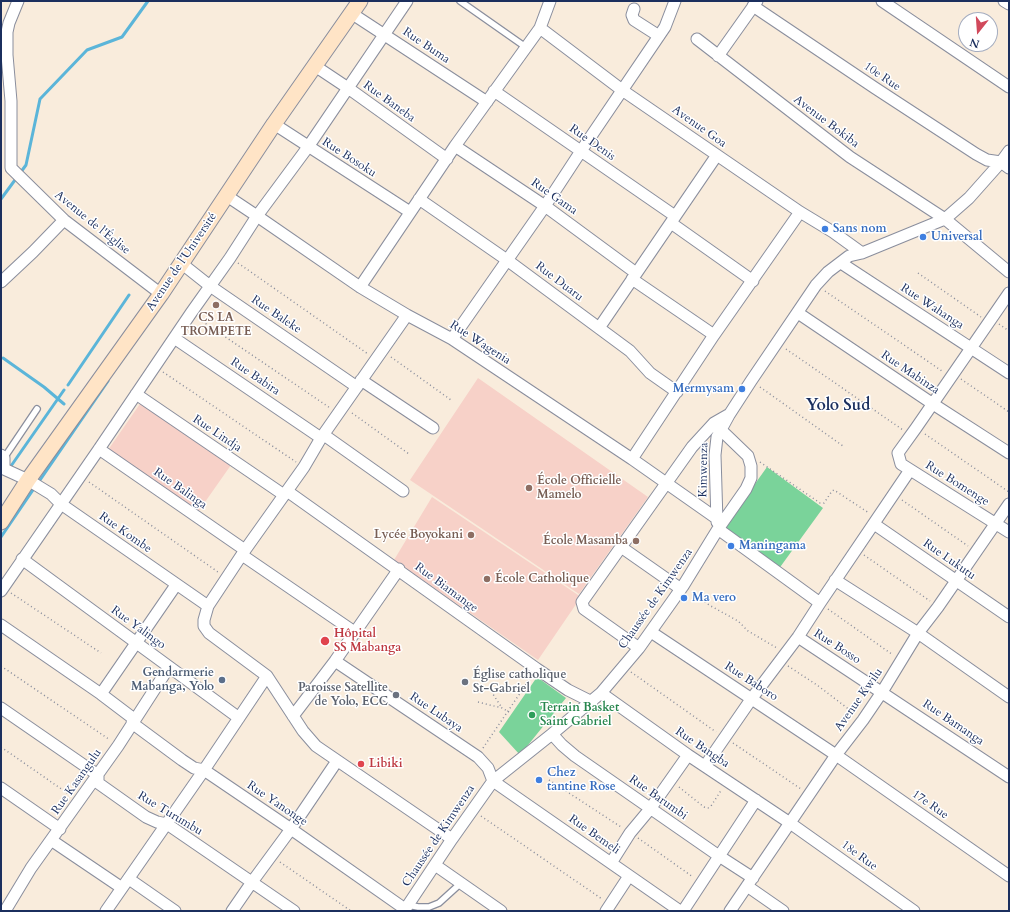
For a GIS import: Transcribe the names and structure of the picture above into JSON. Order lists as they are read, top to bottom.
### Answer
{
  "streets": {
    "main road": ["Avenue de l’Université"],
    "street": [
      "Rue Buma",
      "10e Rue",
      "Rue Baneba",
      "Avenue Bokiba",
      "Avenue Goa",
      "Rue Denis",
      "Rue Bosoku",
      "Rue Gama",
      "Avenue de l'Église",
      "Rue Duaru",
      "Rue Wahanga",
      "Rue Baleke",
      "Rue Wagenia",
      "Rue Mabinza",
      "Rue Babira",
      "Rue Lindja",
      "Kimwenza",
      "Rue Bomenge",
      "Rue Balinga",
      "Rue Kombe",
      "Rue Lukutu",
      "Rue Biamange",
      "Chaussée de Kimwenza",
      "Rue Yalingo",
      "Rue Bosso",
      "Rue Baboro",
      "Avenue Kwilu",
      "Rue Lubaya",
      "Rue Bamanga",
      "Rue Bangba",
      "Rue Kasangulu",
      "Rue Barumbi",
      "Rue Yanonge",
      "17e Rue",
      "Rue Turumbu",
      "Rue Bemeli",
      "18e Rue"
    ]
  },
  "crossings": [
    ["Rue Buma", "Avenue de l’Université"],
    ["Rue Baneba", "Avenue de l’Université"],
    ["Rue Bosoku", "Avenue de l’Université"],
    ["Avenue de l'Église", "Avenue de l’Université"],
    ["Avenue de l’Université", "Rue Baleke"],
    ["Avenue de l’Université", "Rue Wagenia"],
    ["Avenue de l’Université", "Rue Kombe"],
    ["Rue Wagenia", "Kimwenza"],
    ["Rue Wagenia", "Chaussée de Kimwenza"],
    ["Rue Lindja", "Rue Biamange"],
    ["Kimwenza", "Chaussée de Kimwenza"],
    ["Rue Bomenge", "Avenue Kwilu"],
    ["Rue Lukutu", "Avenue Kwilu"],
    ["Rue Biamange", "Chaussée de Kimwenza"],
    ["Chaussée de Kimwenza", "Rue Baboro"],
    ["Chaussée de Kimwenza", "Rue Lubaya"],
    ["Chaussée de Kimwenza", "Rue Bangba"],
    ["Chaussée de Kimwenza", "Rue Barumbi"],
    ["Chaussée de Kimwenza", "Rue Yanonge"],
    ["Chaussée de Kimwenza", "Rue Bemeli"],
    ["Rue Yalingo", "Rue Kasangulu"],
    ["Rue Bosso", "Avenue Kwilu"],
    ["Rue Bosso", "Rue Bamanga"],
    ["Rue Baboro", "Avenue Kwilu"],
    ["Rue Baboro", "17e Rue"],
    ["Avenue Kwilu", "Rue Bamanga"],
    ["Avenue Kwilu", "Rue Bangba"],
    ["Avenue Kwilu", "Rue Barumbi"],
    ["Avenue Kwilu", "17e Rue"],
    ["Avenue Kwilu", "18e Rue"],
    ["Rue Lubaya", "Rue Bemeli"],
    ["Rue Bangba", "18e Rue"],
    ["Rue Kasangulu", "Rue Yanonge"],
    ["Rue Kasangulu", "Rue Turumbu"]
  ],
  "districts": ["Yolo Sud"],
  "places": [
    "Sans nom",
    "Universal",
    "CS LA TROMPETE",
    "Mermysam",
    "École Officielle Mamelo",
    "Lycée Boyokani",
    "École Masamba",
    "Maningama",
    "École Catholique",
    "Ma vero",
    "Hôpital SS Mabanga",
    "Gendarmerie Mabanga, Yolo",
    "Église catholique St-Gabriel",
    "Paroisse Satellite de Yolo, ECC",
    "Terrain Basket Saint Gabriel",
    "Libiki",
    "Chez tantine Rose"
  ],
  "north": "bottom"
}
